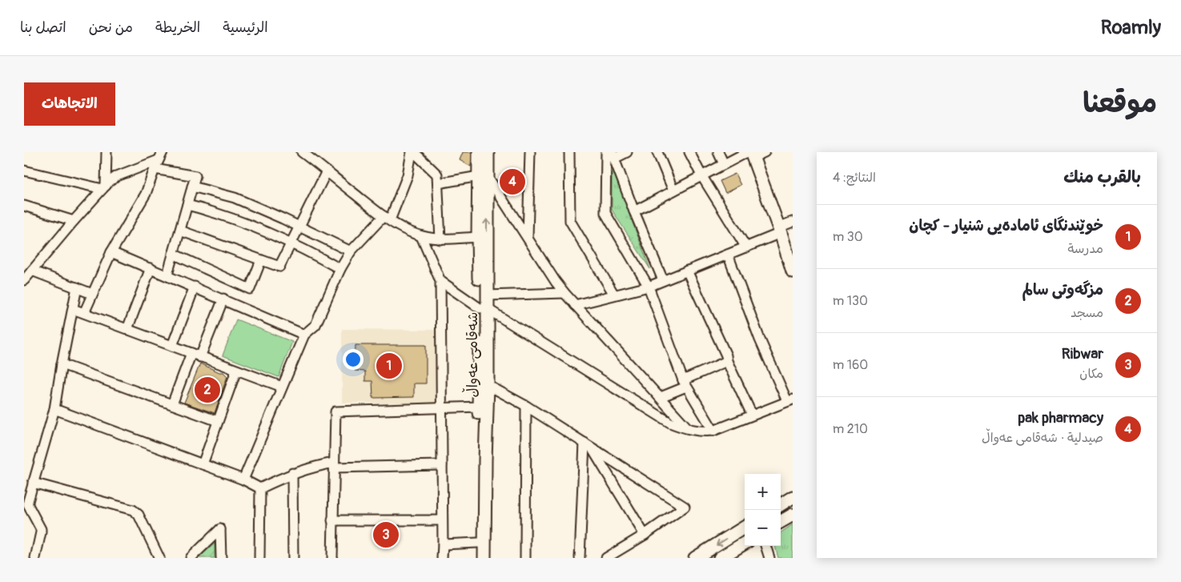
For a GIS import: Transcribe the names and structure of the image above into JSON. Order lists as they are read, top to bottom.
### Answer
{
  "streets": {
    "main road": ["شەقامی عەواڵ"]
  },
  "page": {
    "header": "Roamly",
    "nav": [
      "الرئيسية",
      "الخريطة",
      "من نحن",
      "اتصل بنا"
    ],
    "title": "موقعنا",
    "buttons": "الاتجاهات",
    "heading": ["بالقرب منك", "النتائج: 4"],
    "pins": [
      "4",
      "1",
      "2",
      "3"
    ],
    "list": [
      {
        "mark": "1",
        "name": "خوێندنگای ئامادەیی شنیار - کچان",
        "note": "مدرسة",
        "value": "30 m"
      },
      {
        "mark": "2",
        "name": "مزگەوتی سالم",
        "note": "مسجد",
        "value": "130 m"
      },
      {
        "mark": "3",
        "name": "Ribwar",
        "note": "مكان",
        "value": "160 m"
      },
      {
        "mark": "4",
        "name": "pak pharmacy",
        "note": "صيدلية · شەقامی عەواڵ",
        "value": "210 m"
      }
    ],
    "map_buttons": ["+", "−"]
  }
}
